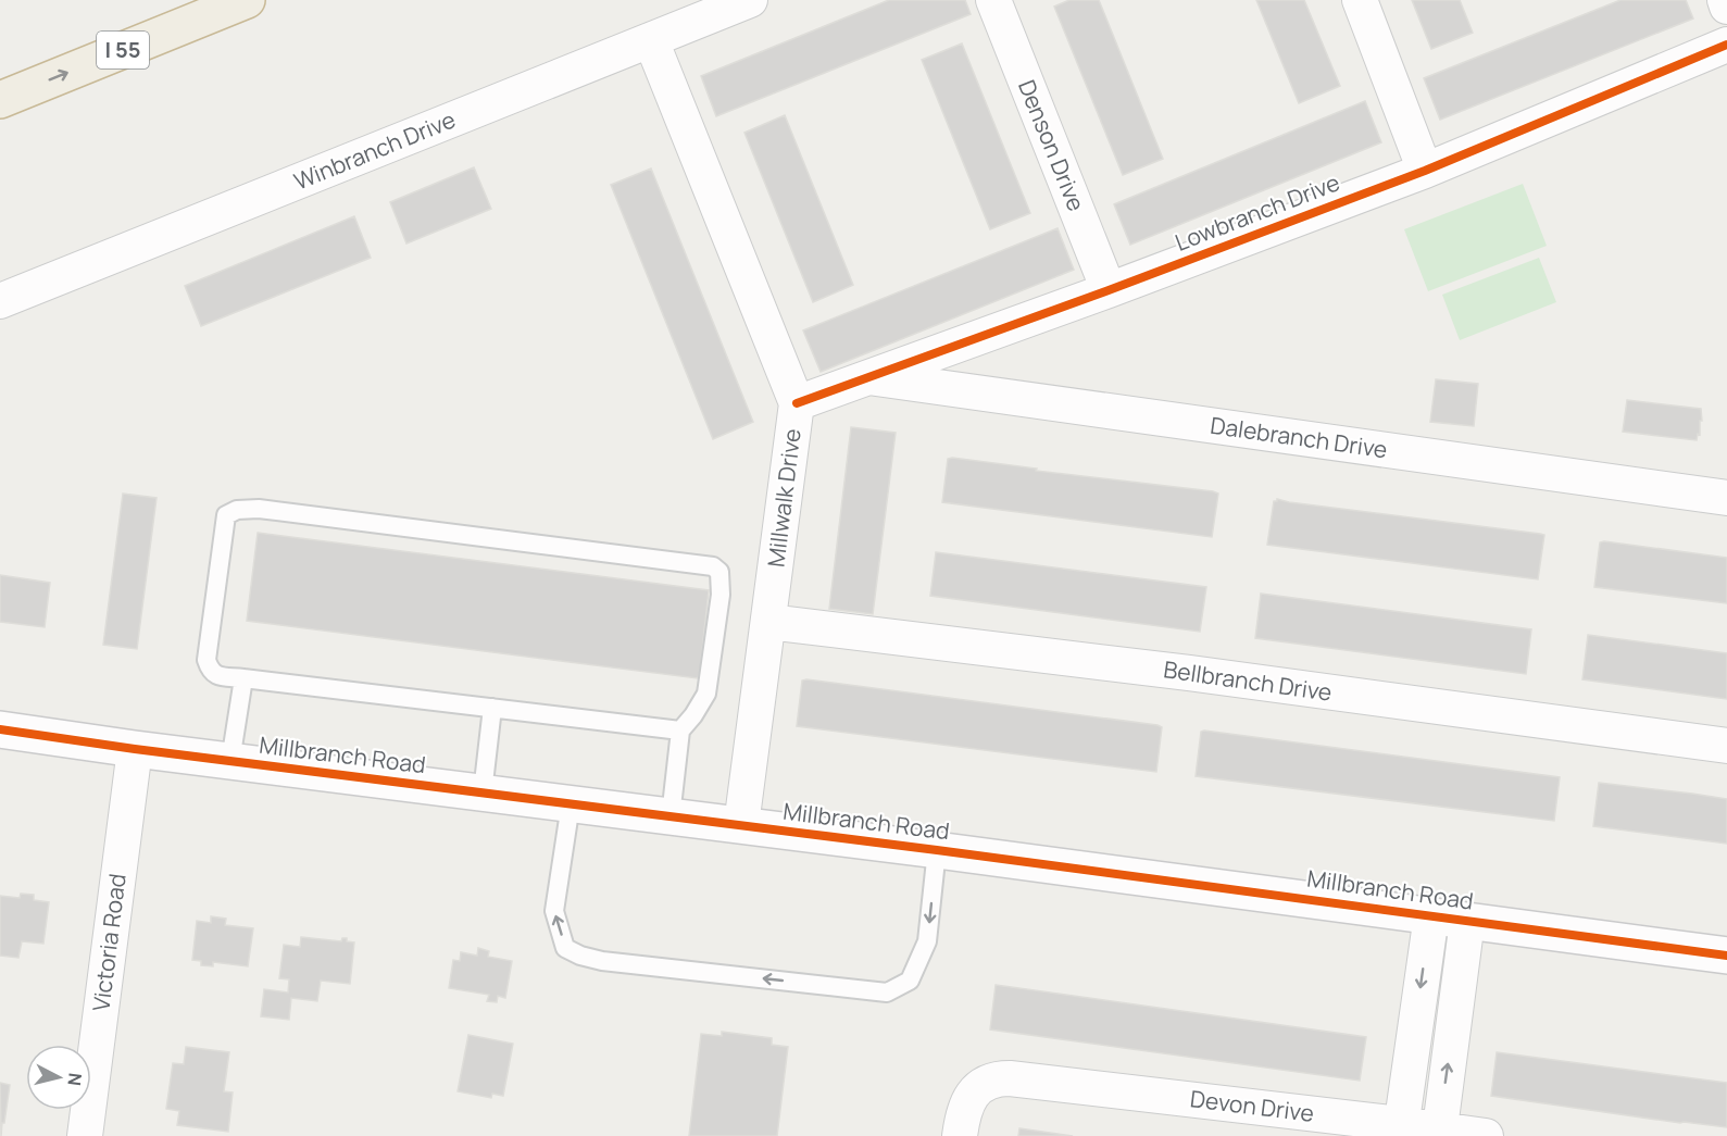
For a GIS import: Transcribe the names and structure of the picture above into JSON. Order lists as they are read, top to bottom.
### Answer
{
  "streets": {
    "highway": ["I 55"],
    "main road": ["Millbranch Road"],
    "street": [
      "Denson Drive",
      "Winbranch Drive",
      "Lowbranch Drive",
      "Dalebranch Drive",
      "Millwalk Drive",
      "Bellbranch Drive",
      "Victoria Road",
      "Devon Drive"
    ]
  },
  "crossings": [
    ["Denson Drive", "Lowbranch Drive"],
    ["Winbranch Drive", "Millwalk Drive"],
    ["Lowbranch Drive", "Dalebranch Drive"],
    ["Lowbranch Drive", "Millwalk Drive"],
    ["Millwalk Drive", "Bellbranch Drive"],
    ["Millwalk Drive", "Millbranch Road"],
    ["Millbranch Road", "Victoria Road"]
  ],
  "north": "right"
}
